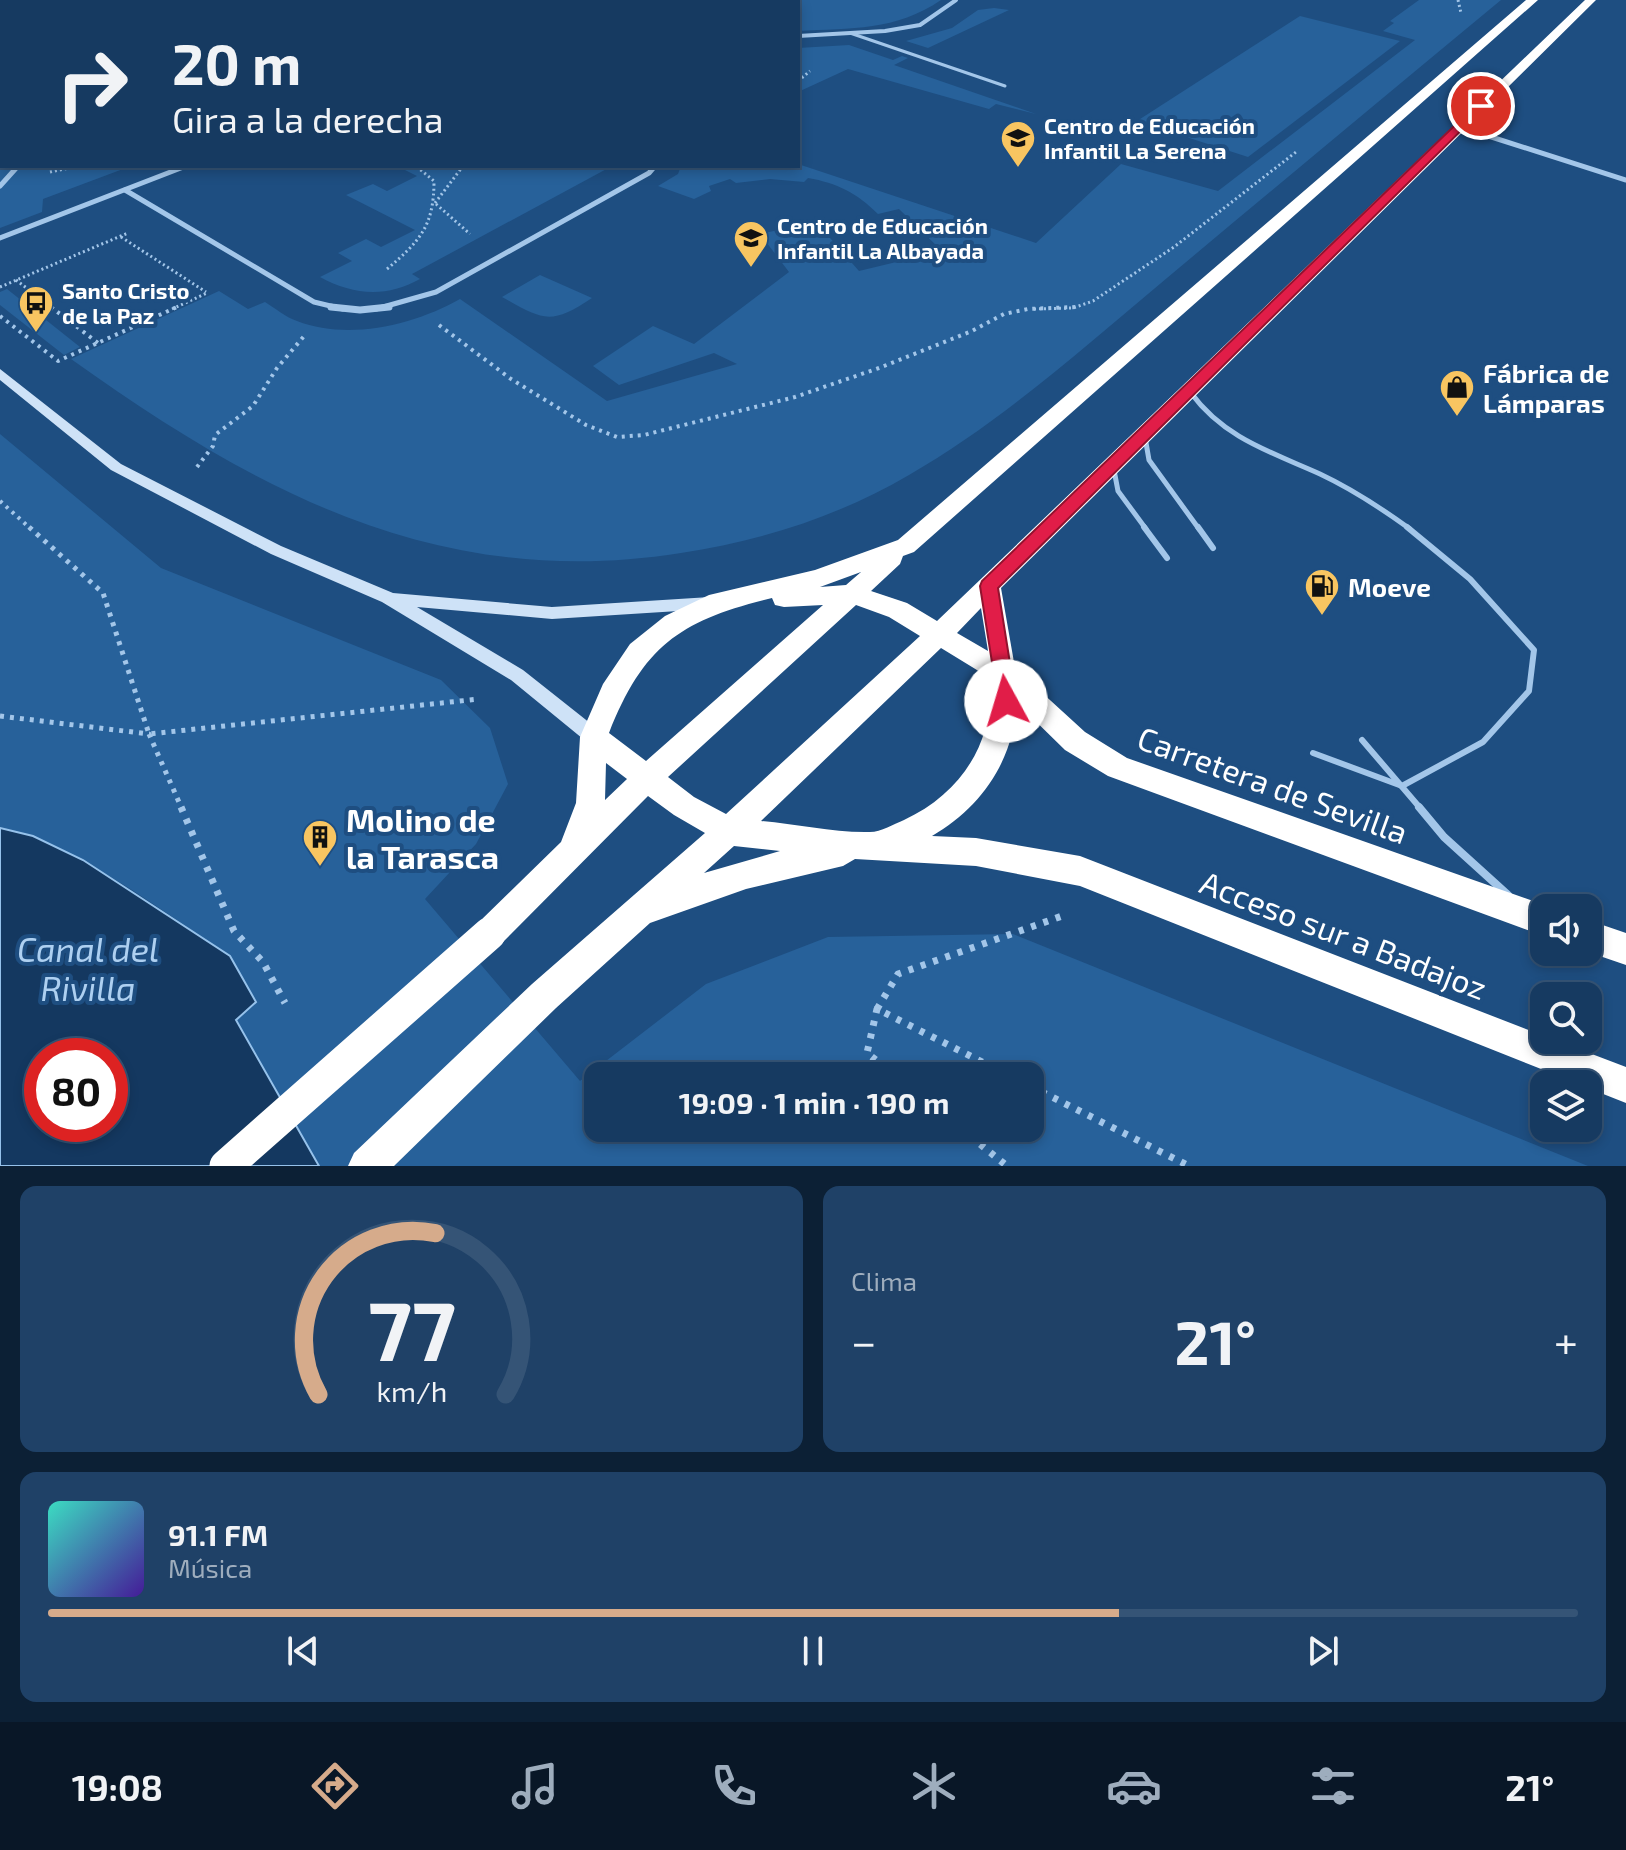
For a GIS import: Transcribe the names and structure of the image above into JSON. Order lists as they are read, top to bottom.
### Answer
{
  "streets": {
    "highway": ["Carretera de Sevilla", "Acceso sur a Badajoz"]
  },
  "water": ["Canal del Rivilla"],
  "places": {
    "school or university": ["Centro de Educación Infantil La Serena", "Centro de Educación Infantil La Albayada"],
    "bus stop": ["Santo Cristo de la Paz"],
    "shop": ["Fábrica de Lámparas"],
    "fuel station": ["Moeve"],
    "building": ["Molino de la Tarasca"]
  },
  "page": {
    "turn": ["20 m", "Gira a la derecha"],
    "limit": "80",
    "trip": "19:09 · 1 min · 190 m",
    "tile": "Clima",
    "heat": ["−", "21°", "+"],
    "song": ["91.1 FM", "Música"],
    "tabs": ["19:08", "21°"],
    "gauge": ["77", "km/h"]
  }
}
